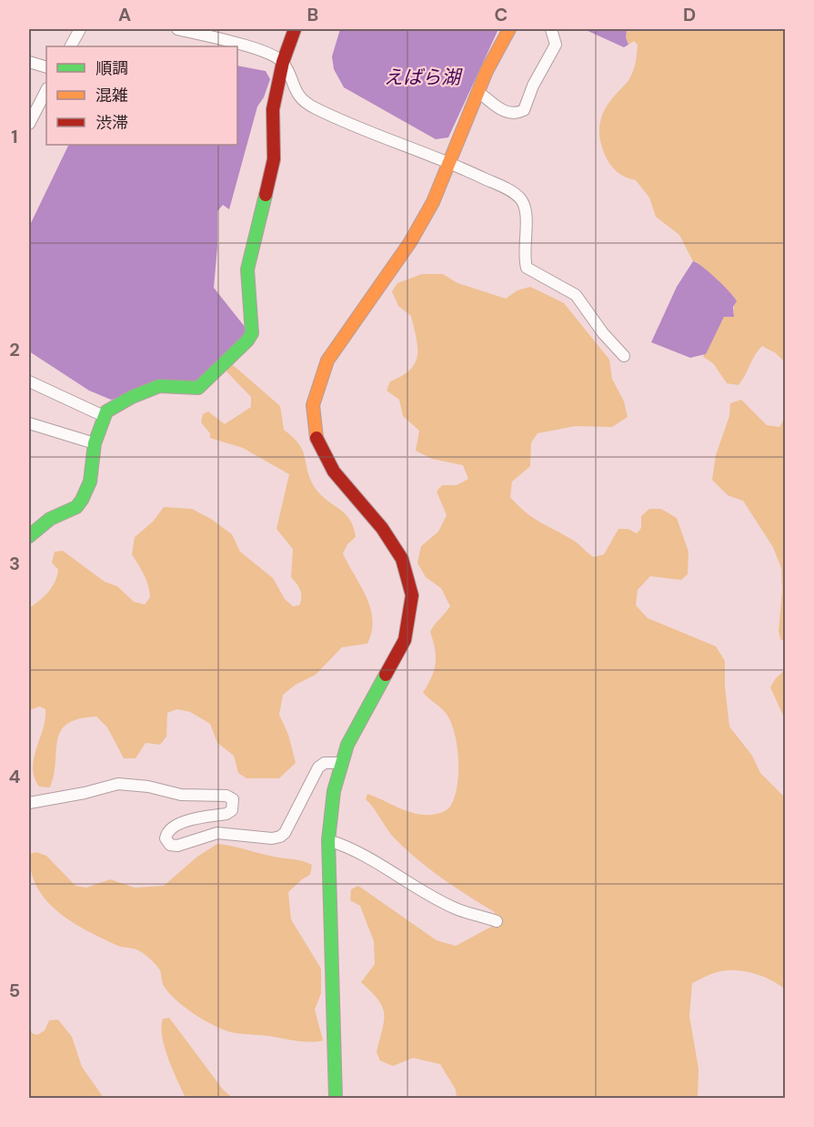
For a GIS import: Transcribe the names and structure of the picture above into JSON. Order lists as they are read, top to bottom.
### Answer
{
  "water": ["えばら湖"],
  "legend": ["順調", "混雑", "渋滞"],
  "grid": {
    "columns": [
      "A",
      "B",
      "C",
      "D"
    ],
    "rows": [
      "1",
      "2",
      "3",
      "4",
      "5"
    ]
  }
}
